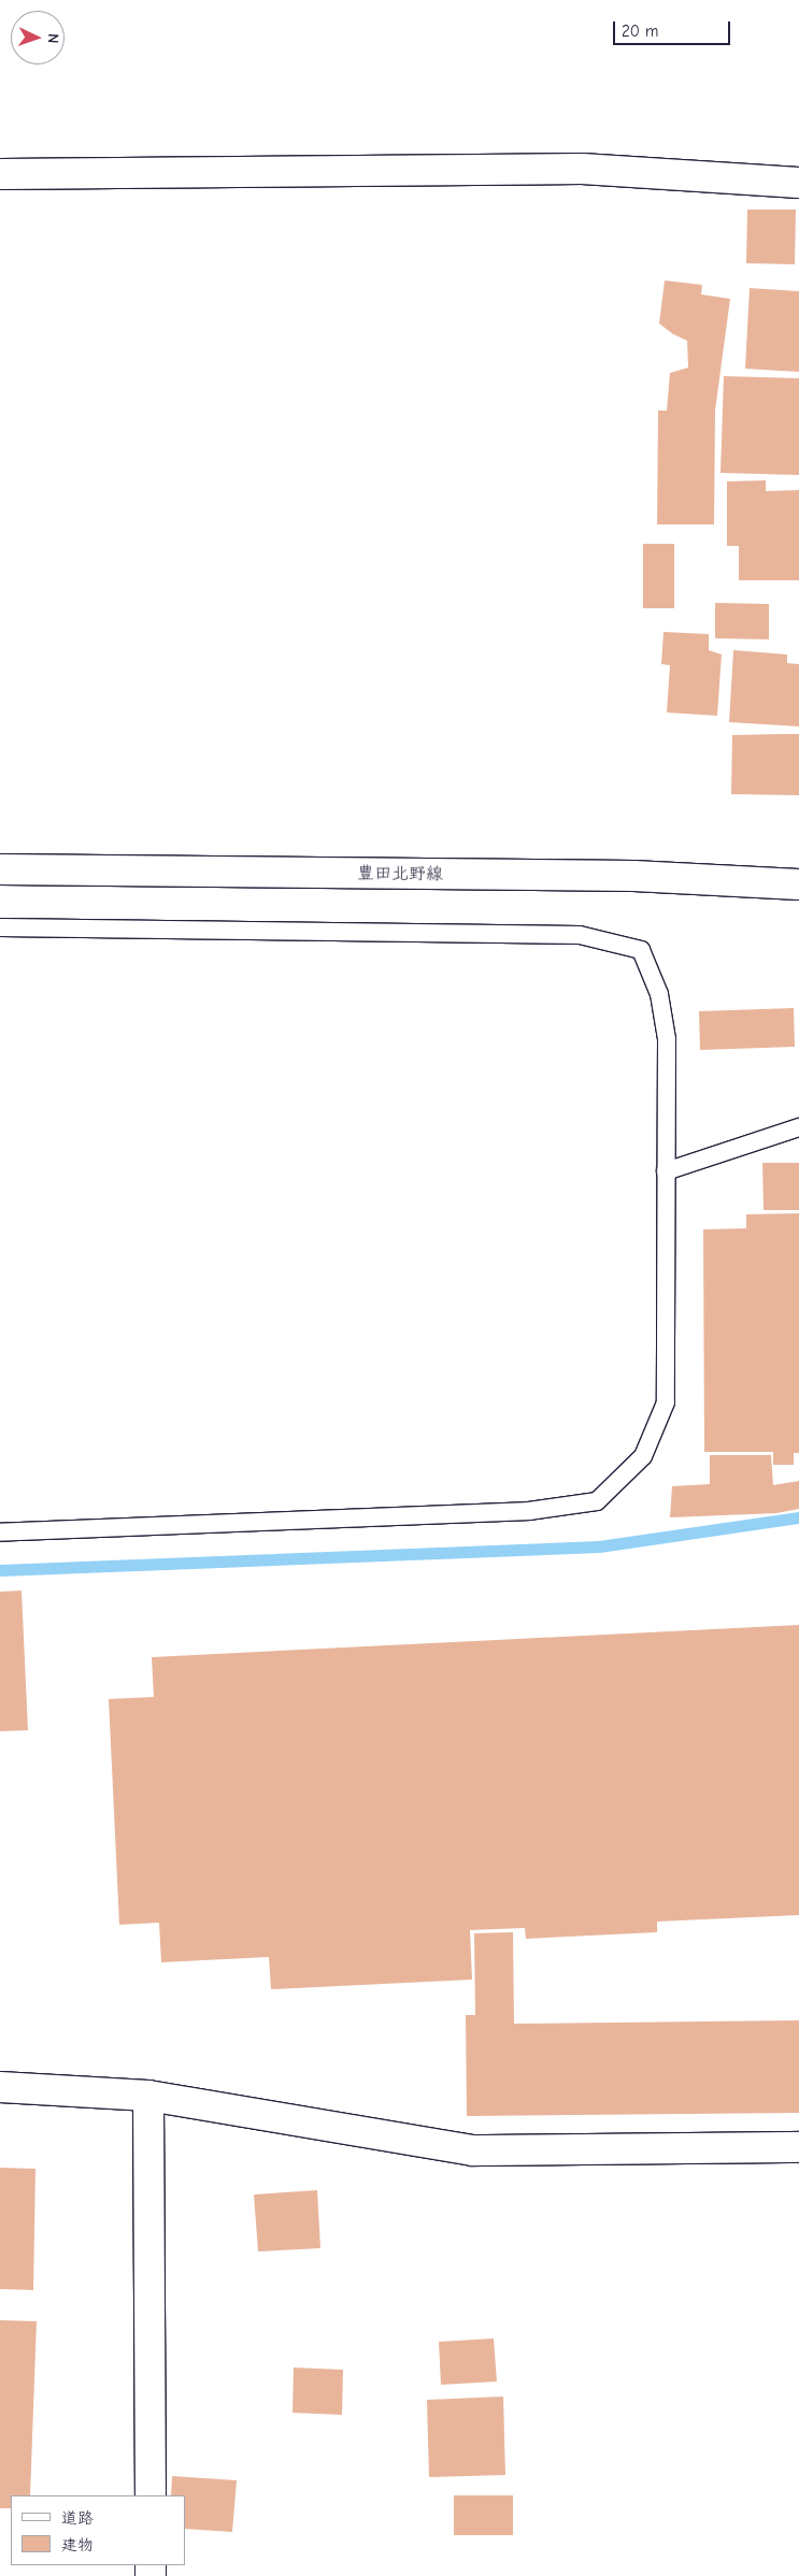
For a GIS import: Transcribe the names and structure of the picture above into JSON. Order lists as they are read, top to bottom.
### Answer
{
  "streets": {
    "street": ["豊田北野線"]
  },
  "legend": ["道路", "建物"],
  "scale_bar": "20 m",
  "north": "right"
}
